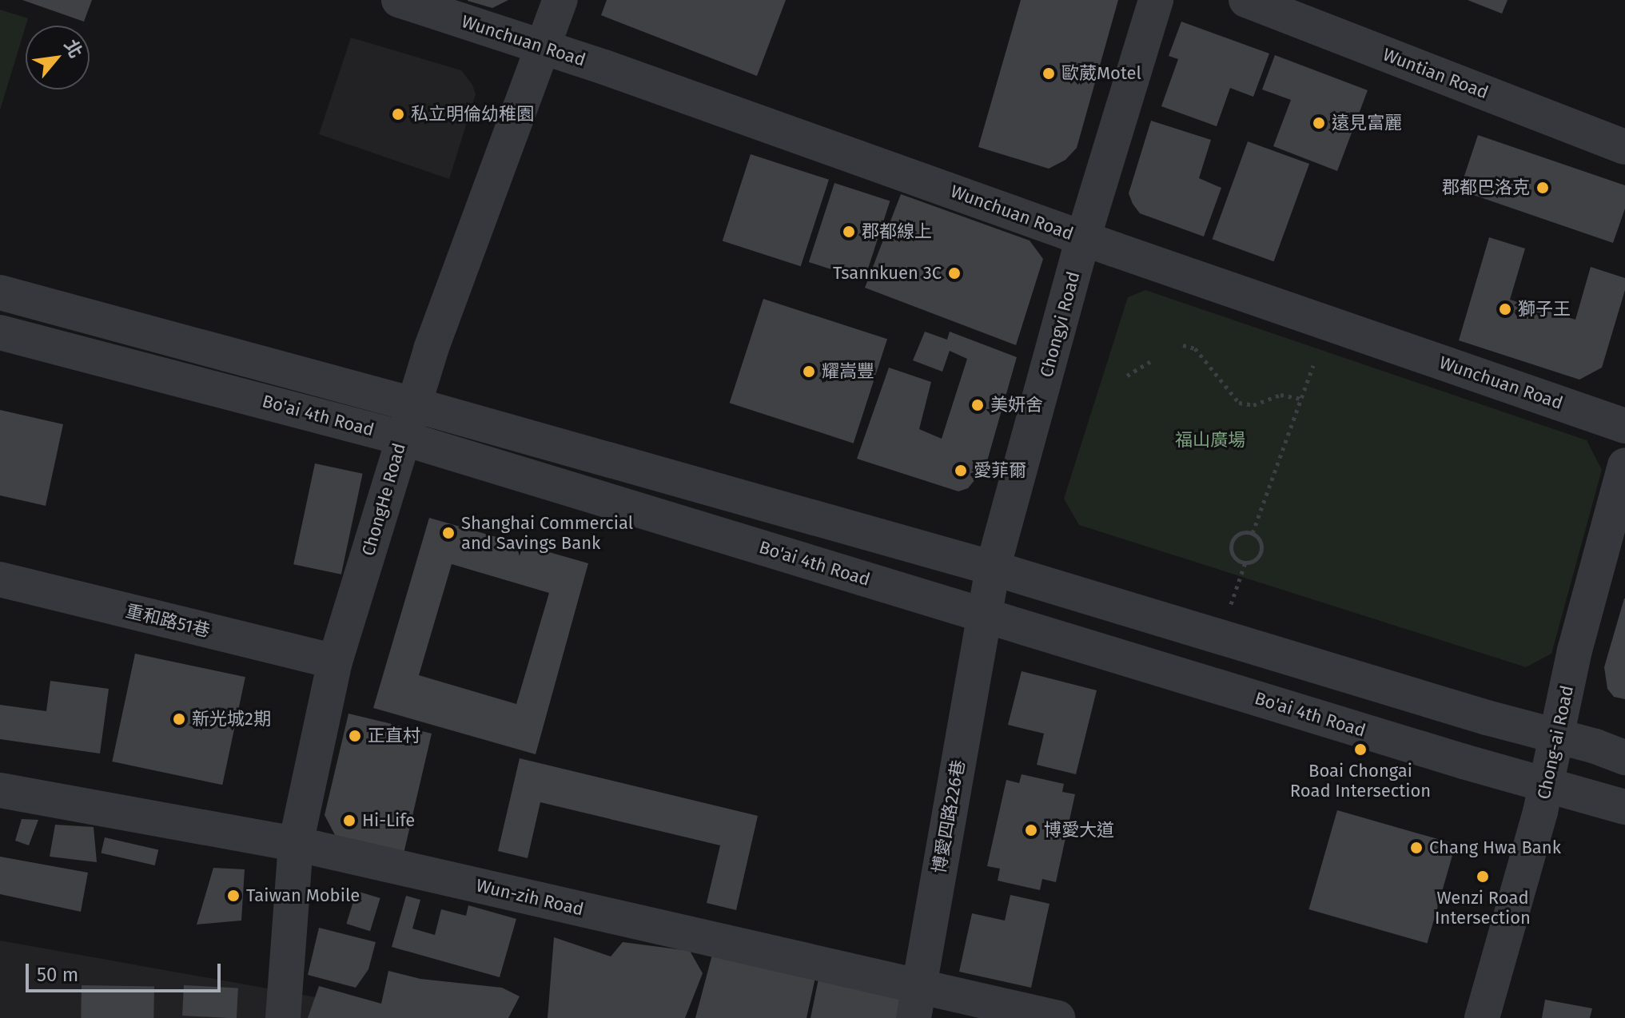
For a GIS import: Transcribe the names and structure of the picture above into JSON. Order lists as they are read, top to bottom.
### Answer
{
  "streets": {
    "street": [
      "Wunchuan Road",
      "Wuntian Road",
      "Chongyi Road",
      "Bo'ai 4th Road",
      "ChongHe Road",
      "重和路51巷",
      "Chong-ai Road",
      "博愛四路226巷",
      "Wun-zih Road"
    ]
  },
  "crossings": [
    ["Wunchuan Road", "Chongyi Road"],
    ["Wunchuan Road", "ChongHe Road"],
    ["Chongyi Road", "Bo'ai 4th Road"],
    ["Chongyi Road", "博愛四路226巷"],
    ["Bo'ai 4th Road", "ChongHe Road"],
    ["Bo'ai 4th Road", "Chong-ai Road"],
    ["Bo'ai 4th Road", "博愛四路226巷"],
    ["ChongHe Road", "重和路51巷"],
    ["ChongHe Road", "Wun-zih Road"],
    ["博愛四路226巷", "Wun-zih Road"]
  ],
  "parks": ["福山廣場"],
  "places": [
    "歐葳Motel",
    "私立明倫幼稚園",
    "遠見富麗",
    "郡都巴洛克",
    "郡都線上",
    "Tsannkuen 3C",
    "獅子王",
    "耀嵩豐",
    "美妍舍",
    "愛菲爾",
    "Shanghai Commercial and Savings Bank",
    "新光城2期",
    "正直村",
    "Boai Chongai Road Intersection",
    "Hi-Life",
    "博愛大道",
    "Chang Hwa Bank",
    "Wenzi Road Intersection",
    "Taiwan Mobile"
  ],
  "scale_bar": "50 m",
  "north": "top right"
}
